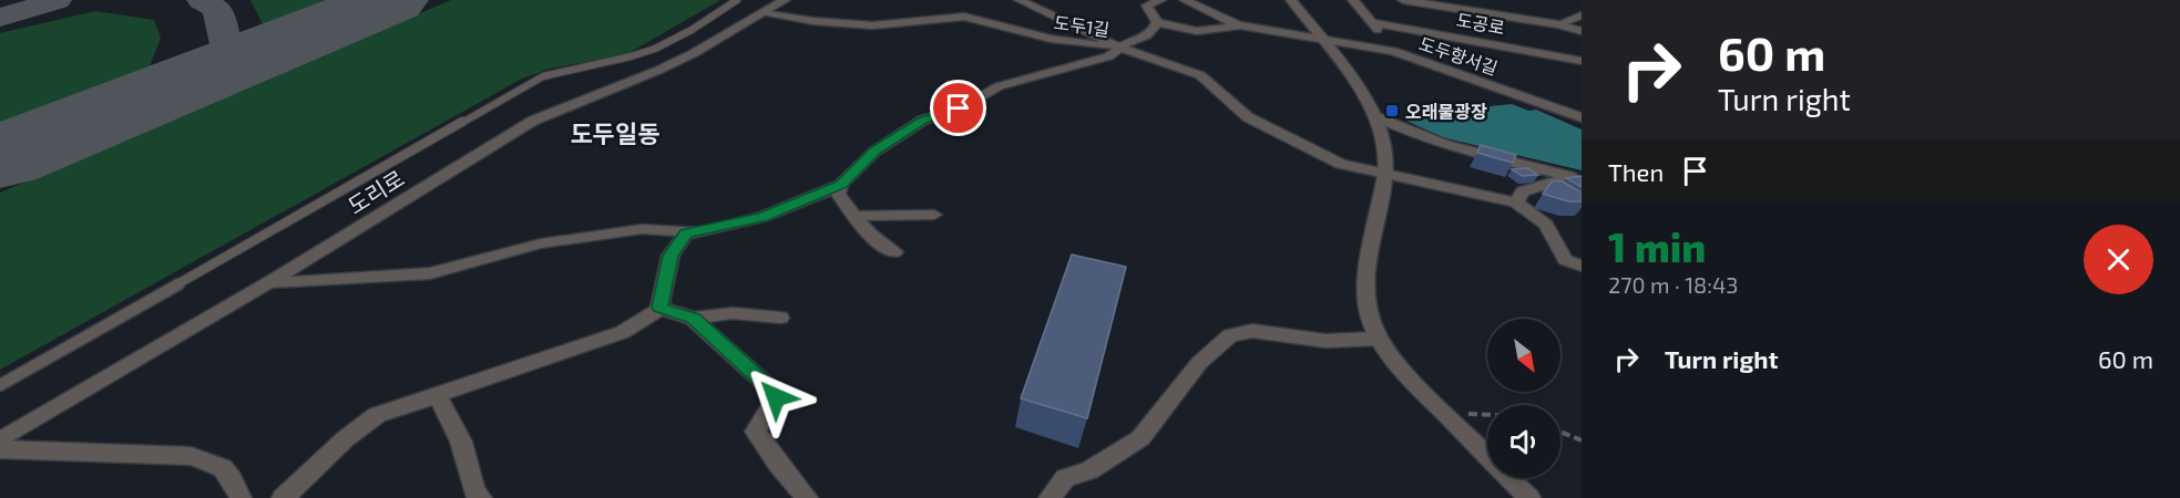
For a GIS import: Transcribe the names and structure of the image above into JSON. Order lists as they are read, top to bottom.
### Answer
{
  "streets": {
    "street": [
      "도공로",
      "도두1길",
      "도두항서길",
      "도리로"
    ]
  },
  "crossings": [
    ["도두1길", "도리로"]
  ],
  "districts": ["도두일동"],
  "places": {
    "transit": ["오래물광장"]
  },
  "north": "bottom right",
  "page": {
    "turn": ["60 m", "Turn right"],
    "then": "Then",
    "heading": ["1 min", "270 m · 18:43"],
    "list": [
      {
        "name": "Turn right",
        "value": "60 m"
      }
    ]
  }
}
